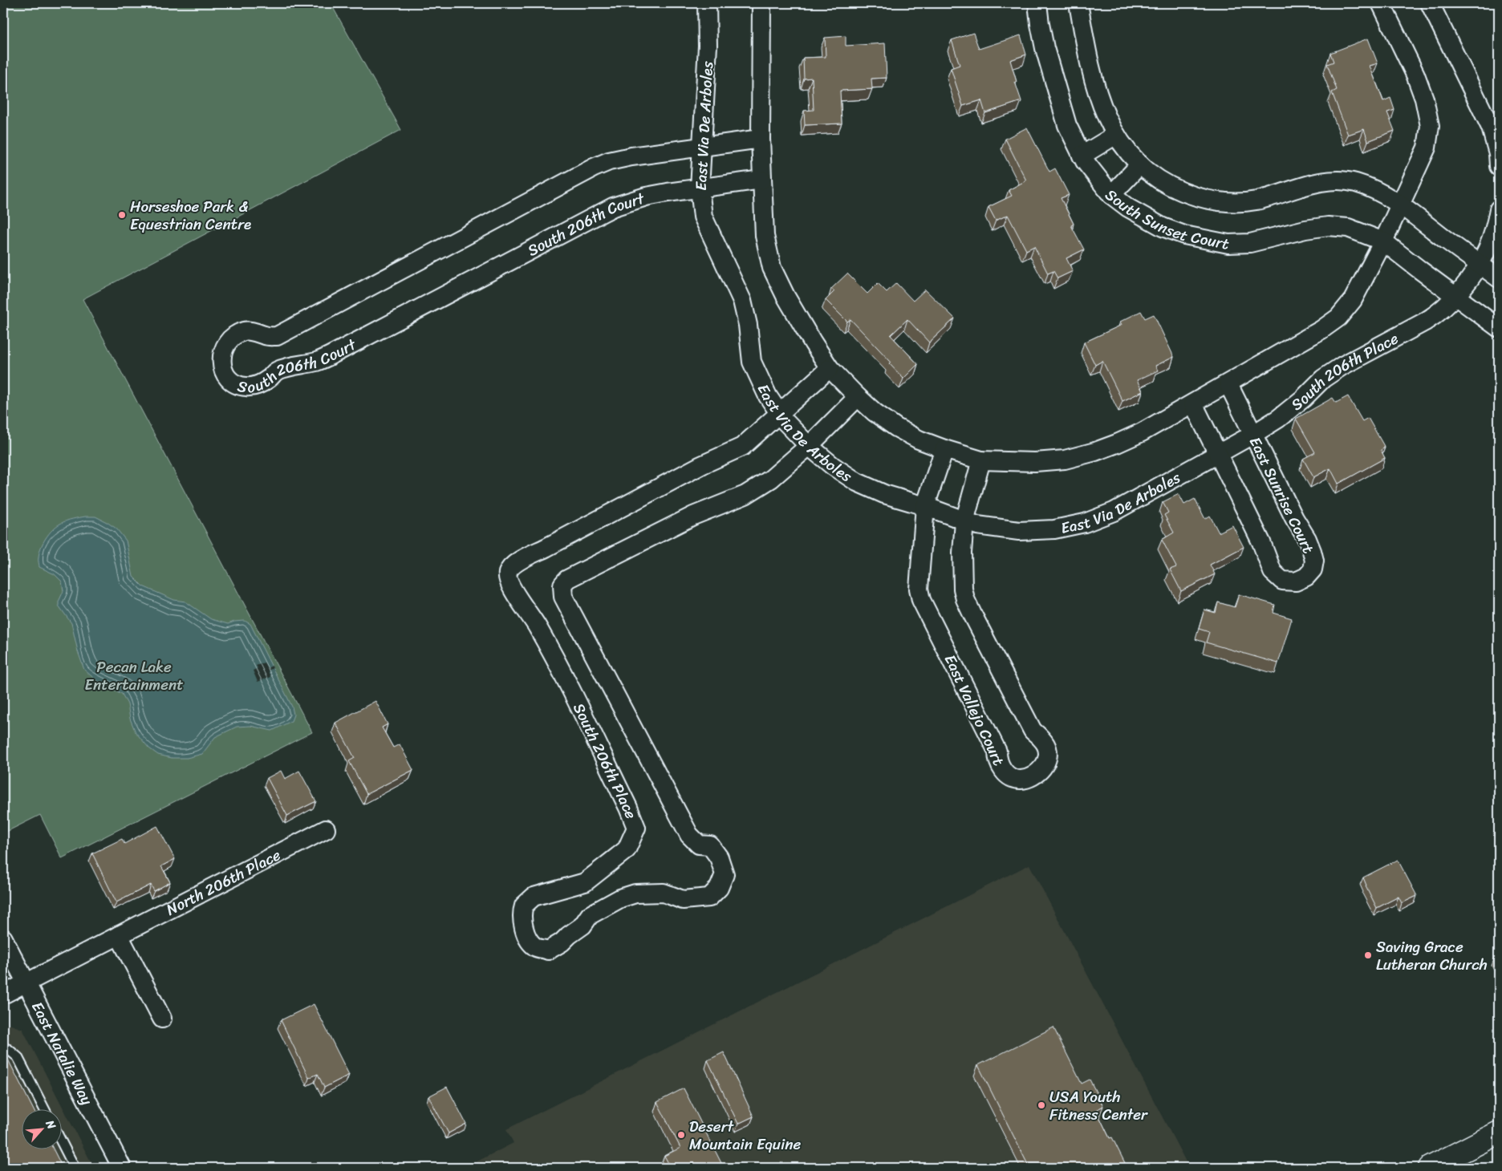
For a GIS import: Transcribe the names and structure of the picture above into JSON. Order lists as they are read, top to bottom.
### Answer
{
  "streets": {
    "street": [
      "East Via De Arboles",
      "South Sunset Court",
      "South 206th Court",
      "South 206th Place",
      "East Sunrise Court",
      "East Vallejo Court",
      "North 206th Place",
      "East Natalie Way"
    ]
  },
  "crossings": [
    ["East Via De Arboles", "South 206th Court"],
    ["East Via De Arboles", "South 206th Place"],
    ["East Via De Arboles", "East Sunrise Court"],
    ["East Via De Arboles", "East Vallejo Court"],
    ["South Sunset Court", "South 206th Place"],
    ["South 206th Place", "East Sunrise Court"]
  ],
  "parks": ["Pecan Lake Entertainment"],
  "places": [
    "Horseshoe Park & Equestrian Centre",
    "Saving Grace Lutheran Church",
    "USA Youth Fitness Center",
    "Desert Mountain Equine"
  ],
  "north": "top right"
}
